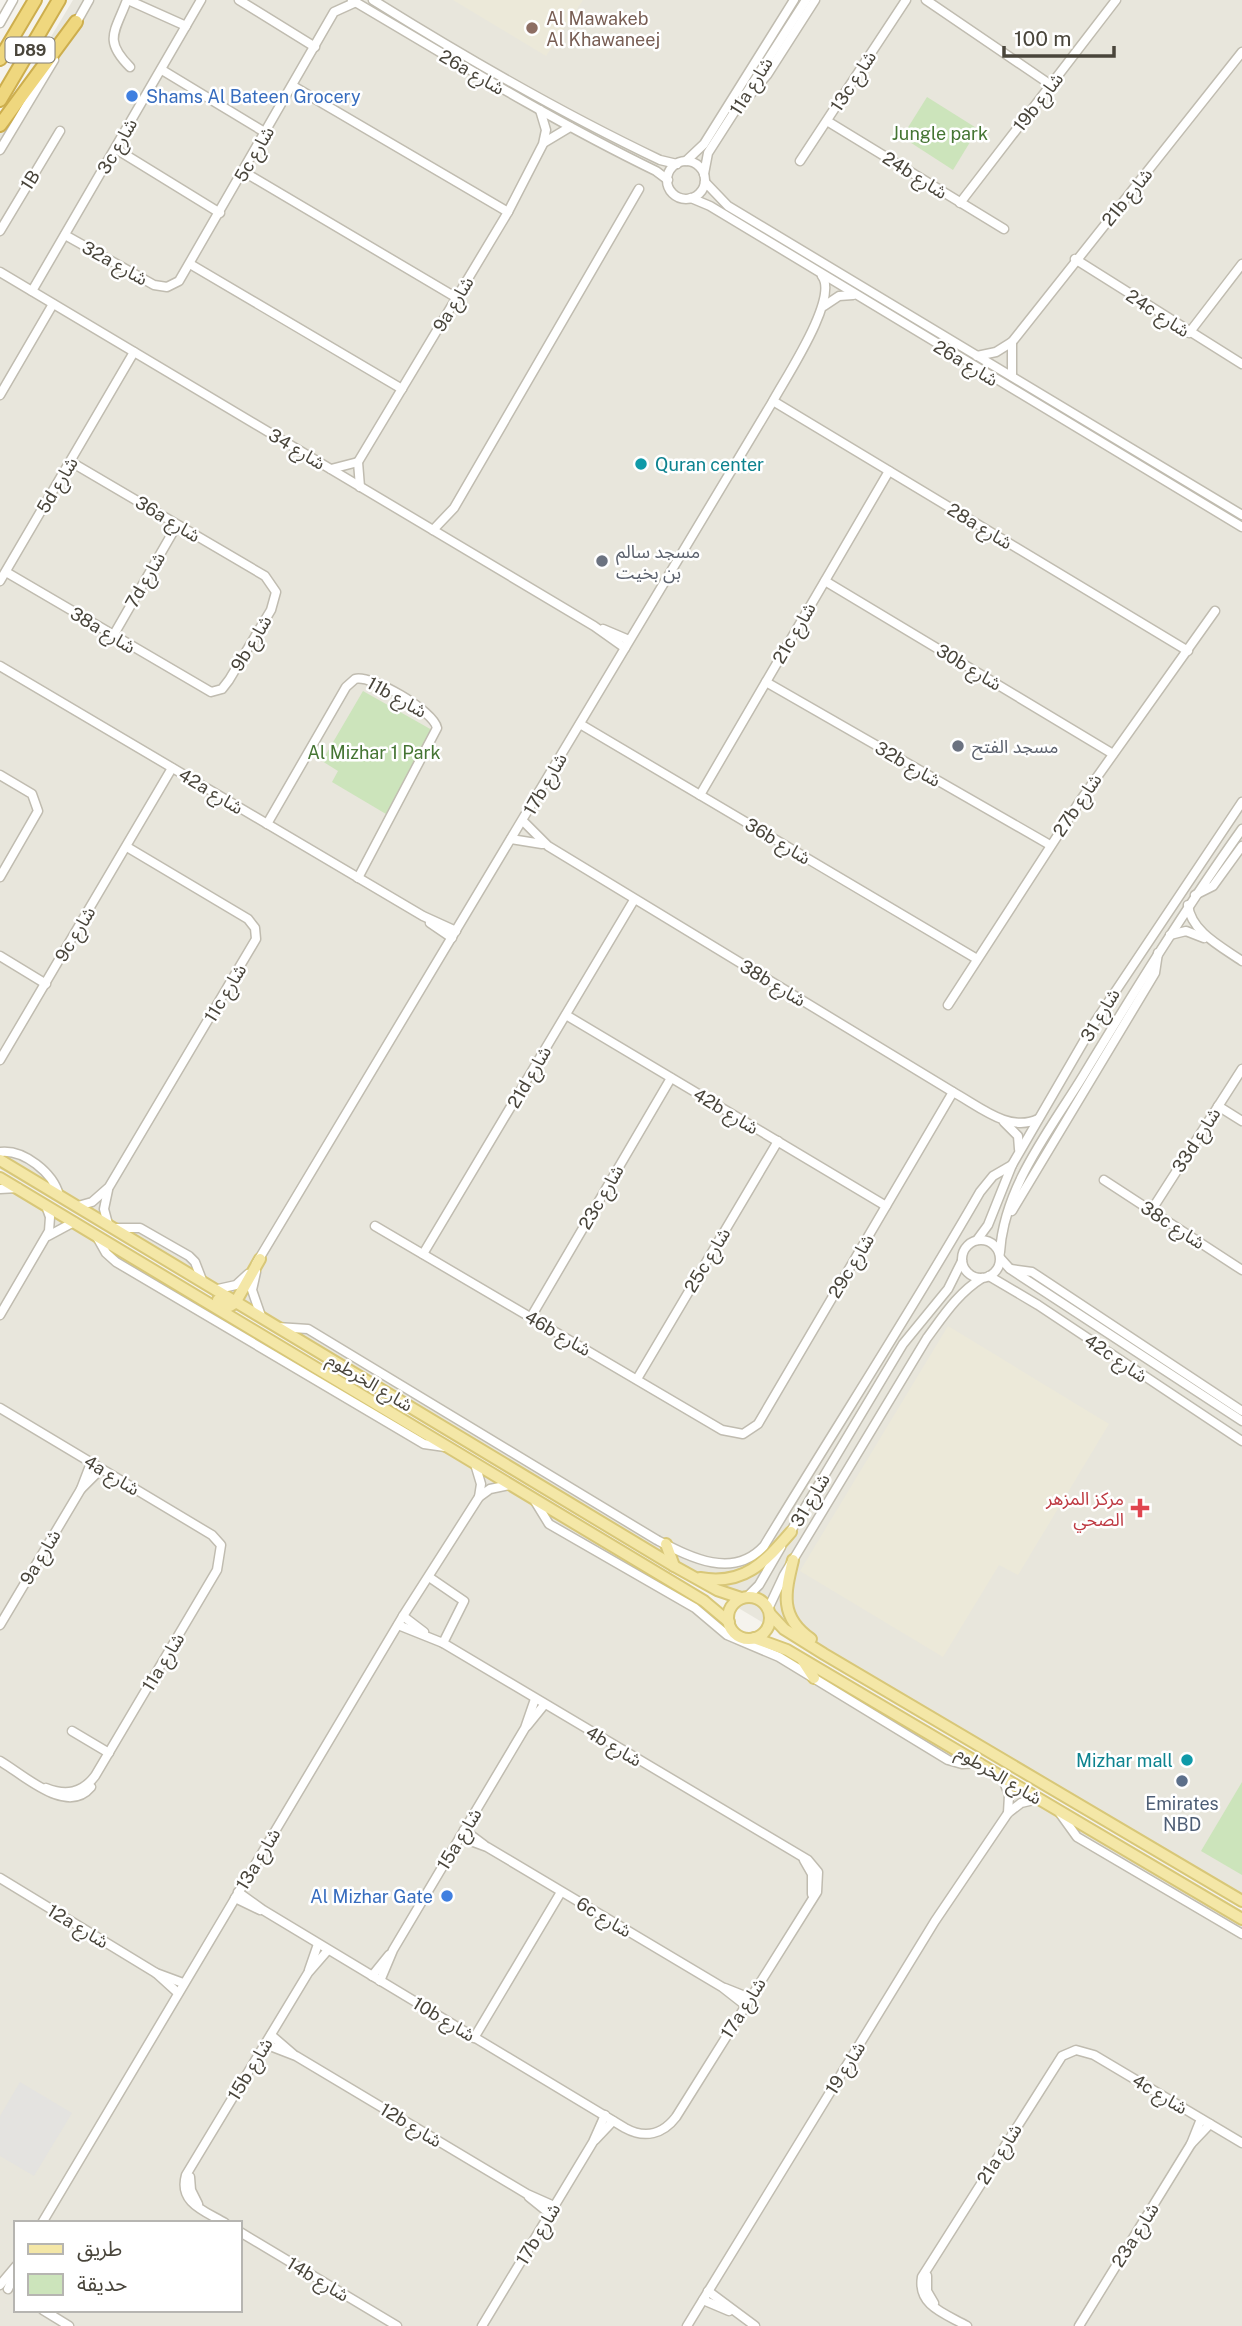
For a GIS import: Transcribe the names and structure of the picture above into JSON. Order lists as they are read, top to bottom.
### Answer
{
  "streets": {
    "highway": ["D89"],
    "main road": ["شارع الخرطوم"],
    "street": [
      "26a شارع",
      "13c شارع",
      "11a شارع",
      "19b شارع",
      "3c شارع",
      "5c شارع",
      "24b شارع",
      "1B",
      "21b شارع",
      "32a شارع",
      "9a شارع",
      "24c شارع",
      "شارع 34",
      "5d شارع",
      "36a شارع",
      "28a شارع",
      "7d شارع",
      "38a شارع",
      "21c شارع",
      "9b شارع",
      "30b شارع",
      "11b شارع",
      "32b شارع",
      "17b شارع",
      "42a شارع",
      "27b شارع",
      "36b شارع",
      "9c شارع",
      "38b شارع",
      "11c شارع",
      "شارع 31",
      "21d شارع",
      "42b شارع",
      "33d شارع",
      "23c شارع",
      "38c شارع",
      "25c شارع",
      "29c شارع",
      "46b شارع",
      "42c شارع",
      "4a شارع",
      "4b شارع",
      "15a شارع",
      "13a شارع",
      "6c شارع",
      "12a شارع",
      "17a شارع",
      "10b شارع",
      "شارع 19",
      "15b شارع",
      "4c شارع",
      "12b شارع",
      "21a شارع",
      "23a شارع",
      "14b شارع"
    ]
  },
  "crossings": [
    ["26a شارع", "11a شارع"],
    ["13c شارع", "24b شارع"],
    ["11a شارع", "4a شارع"],
    ["19b شارع", "24b شارع"],
    ["3c شارع", "32a شارع"],
    ["3c شارع", "شارع 34"],
    ["5c شارع", "32a شارع"],
    ["21b شارع", "24c شارع"],
    ["9a شارع", "4a شارع"],
    ["شارع 34", "5d شارع"],
    ["شارع 34", "17b شارع"],
    ["5d شارع", "36a شارع"],
    ["5d شارع", "38a شارع"],
    ["36a شارع", "7d شارع"],
    ["36a شارع", "9b شارع"],
    ["28a شارع", "21c شارع"],
    ["28a شارع", "17b شارع"],
    ["28a شارع", "27b شارع"],
    ["7d شارع", "38a شارع"],
    ["38a شارع", "9b شارع"],
    ["21c شارع", "30b شارع"],
    ["21c شارع", "32b شارع"],
    ["21c شارع", "36b شارع"],
    ["30b شارع", "27b شارع"],
    ["11b شارع", "42a شارع"],
    ["32b شارع", "27b شارع"],
    ["17b شارع", "42a شارع"],
    ["17b شارع", "36b شارع"],
    ["17b شارع", "38b شارع"],
    ["17b شارع", "شارع الخرطوم"],
    ["17b شارع", "10b شارع"],
    ["17b شارع", "12b شارع"],
    ["42a شارع", "9c شارع"],
    ["27b شارع", "36b شارع"],
    ["9c شارع", "11c شارع"],
    ["38b شارع", "شارع 31"],
    ["38b شارع", "21d شارع"],
    ["38b شارع", "29c شارع"],
    ["11c شارع", "شارع الخرطوم"],
    ["شارع 31", "42c شارع"],
    ["شارع 31", "شارع الخرطوم"],
    ["21d شارع", "42b شارع"],
    ["21d شارع", "46b شارع"],
    ["42b شارع", "23c شارع"],
    ["42b شارع", "25c شارع"],
    ["42b شارع", "29c شارع"],
    ["33d شارع", "38c شارع"],
    ["23c شارع", "46b شارع"],
    ["25c شارع", "46b شارع"],
    ["29c شارع", "46b شارع"],
    ["4b شارع", "15a شارع"],
    ["4b شارع", "13a شارع"],
    ["4b شارع", "17a شارع"],
    ["15a شارع", "6c شارع"],
    ["15a شارع", "10b شارع"],
    ["13a شارع", "12a شارع"],
    ["13a شارع", "10b شارع"],
    ["6c شارع", "17a شارع"],
    ["17a شارع", "10b شارع"],
    ["10b شارع", "15b شارع"],
    ["15b شارع", "12b شارع"],
    ["4c شارع", "21a شارع"],
    ["4c شارع", "23a شارع"]
  ],
  "parks": ["Jungle park", "Al Mizhar 1 Park"],
  "places": {
    "other": [
      "Al Mawakeb Al Khawaneej",
      "Shams Al Bateen Grocery",
      "Quran center",
      "مسجد سالم بن بخيت",
      "مسجد الفتح",
      "Mizhar mall",
      "Emirates NBD",
      "Al Mizhar Gate"
    ],
    "health": ["مركز المزهر الصحي"]
  },
  "legend": ["طريق", "حديقة"],
  "scale_bar": "100 m"
}
